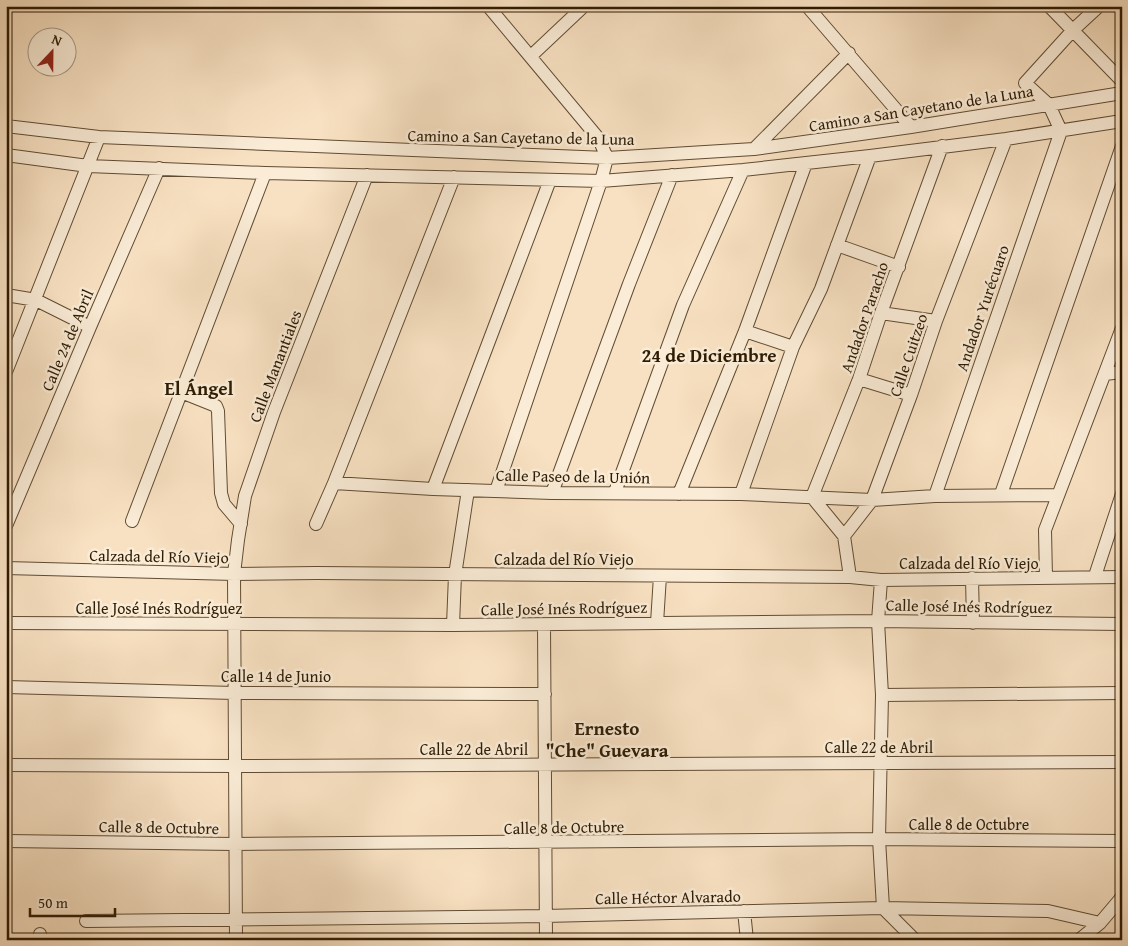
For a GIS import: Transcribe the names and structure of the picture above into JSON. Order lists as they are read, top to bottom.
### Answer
{
  "streets": {
    "street": [
      "Camino a San Cayetano de la Luna",
      "Andador Yurécuaro",
      "Andador Paracho",
      "Calle 24 de Abril",
      "Calle Cuitzeo",
      "Calle Manantiales",
      "Calle Paseo de la Unión",
      "Calzada del Río Viejo",
      "Calle José Inés Rodríguez",
      "Calle 14 de Junio",
      "Calle 22 de Abril",
      "Calle 8 de Octubre",
      "Calle Héctor Alvarado"
    ]
  },
  "crossings": [
    ["Andador Yurécuaro", "Calle Paseo de la Unión"],
    ["Andador Paracho", "Calle Paseo de la Unión"],
    ["Calle Cuitzeo", "Calle Paseo de la Unión"],
    ["Calle Manantiales", "Calzada del Río Viejo"],
    ["Calle Manantiales", "Calle José Inés Rodríguez"],
    ["Calle Manantiales", "Calle 14 de Junio"],
    ["Calle Manantiales", "Calle 22 de Abril"],
    ["Calle Manantiales", "Calle 8 de Octubre"],
    ["Calle Manantiales", "Calle Héctor Alvarado"]
  ],
  "districts": ["24 de Diciembre", "El Ángel", "Ernesto \"Che\" Guevara"],
  "scale_bar": "50 m",
  "north": "top"
}
